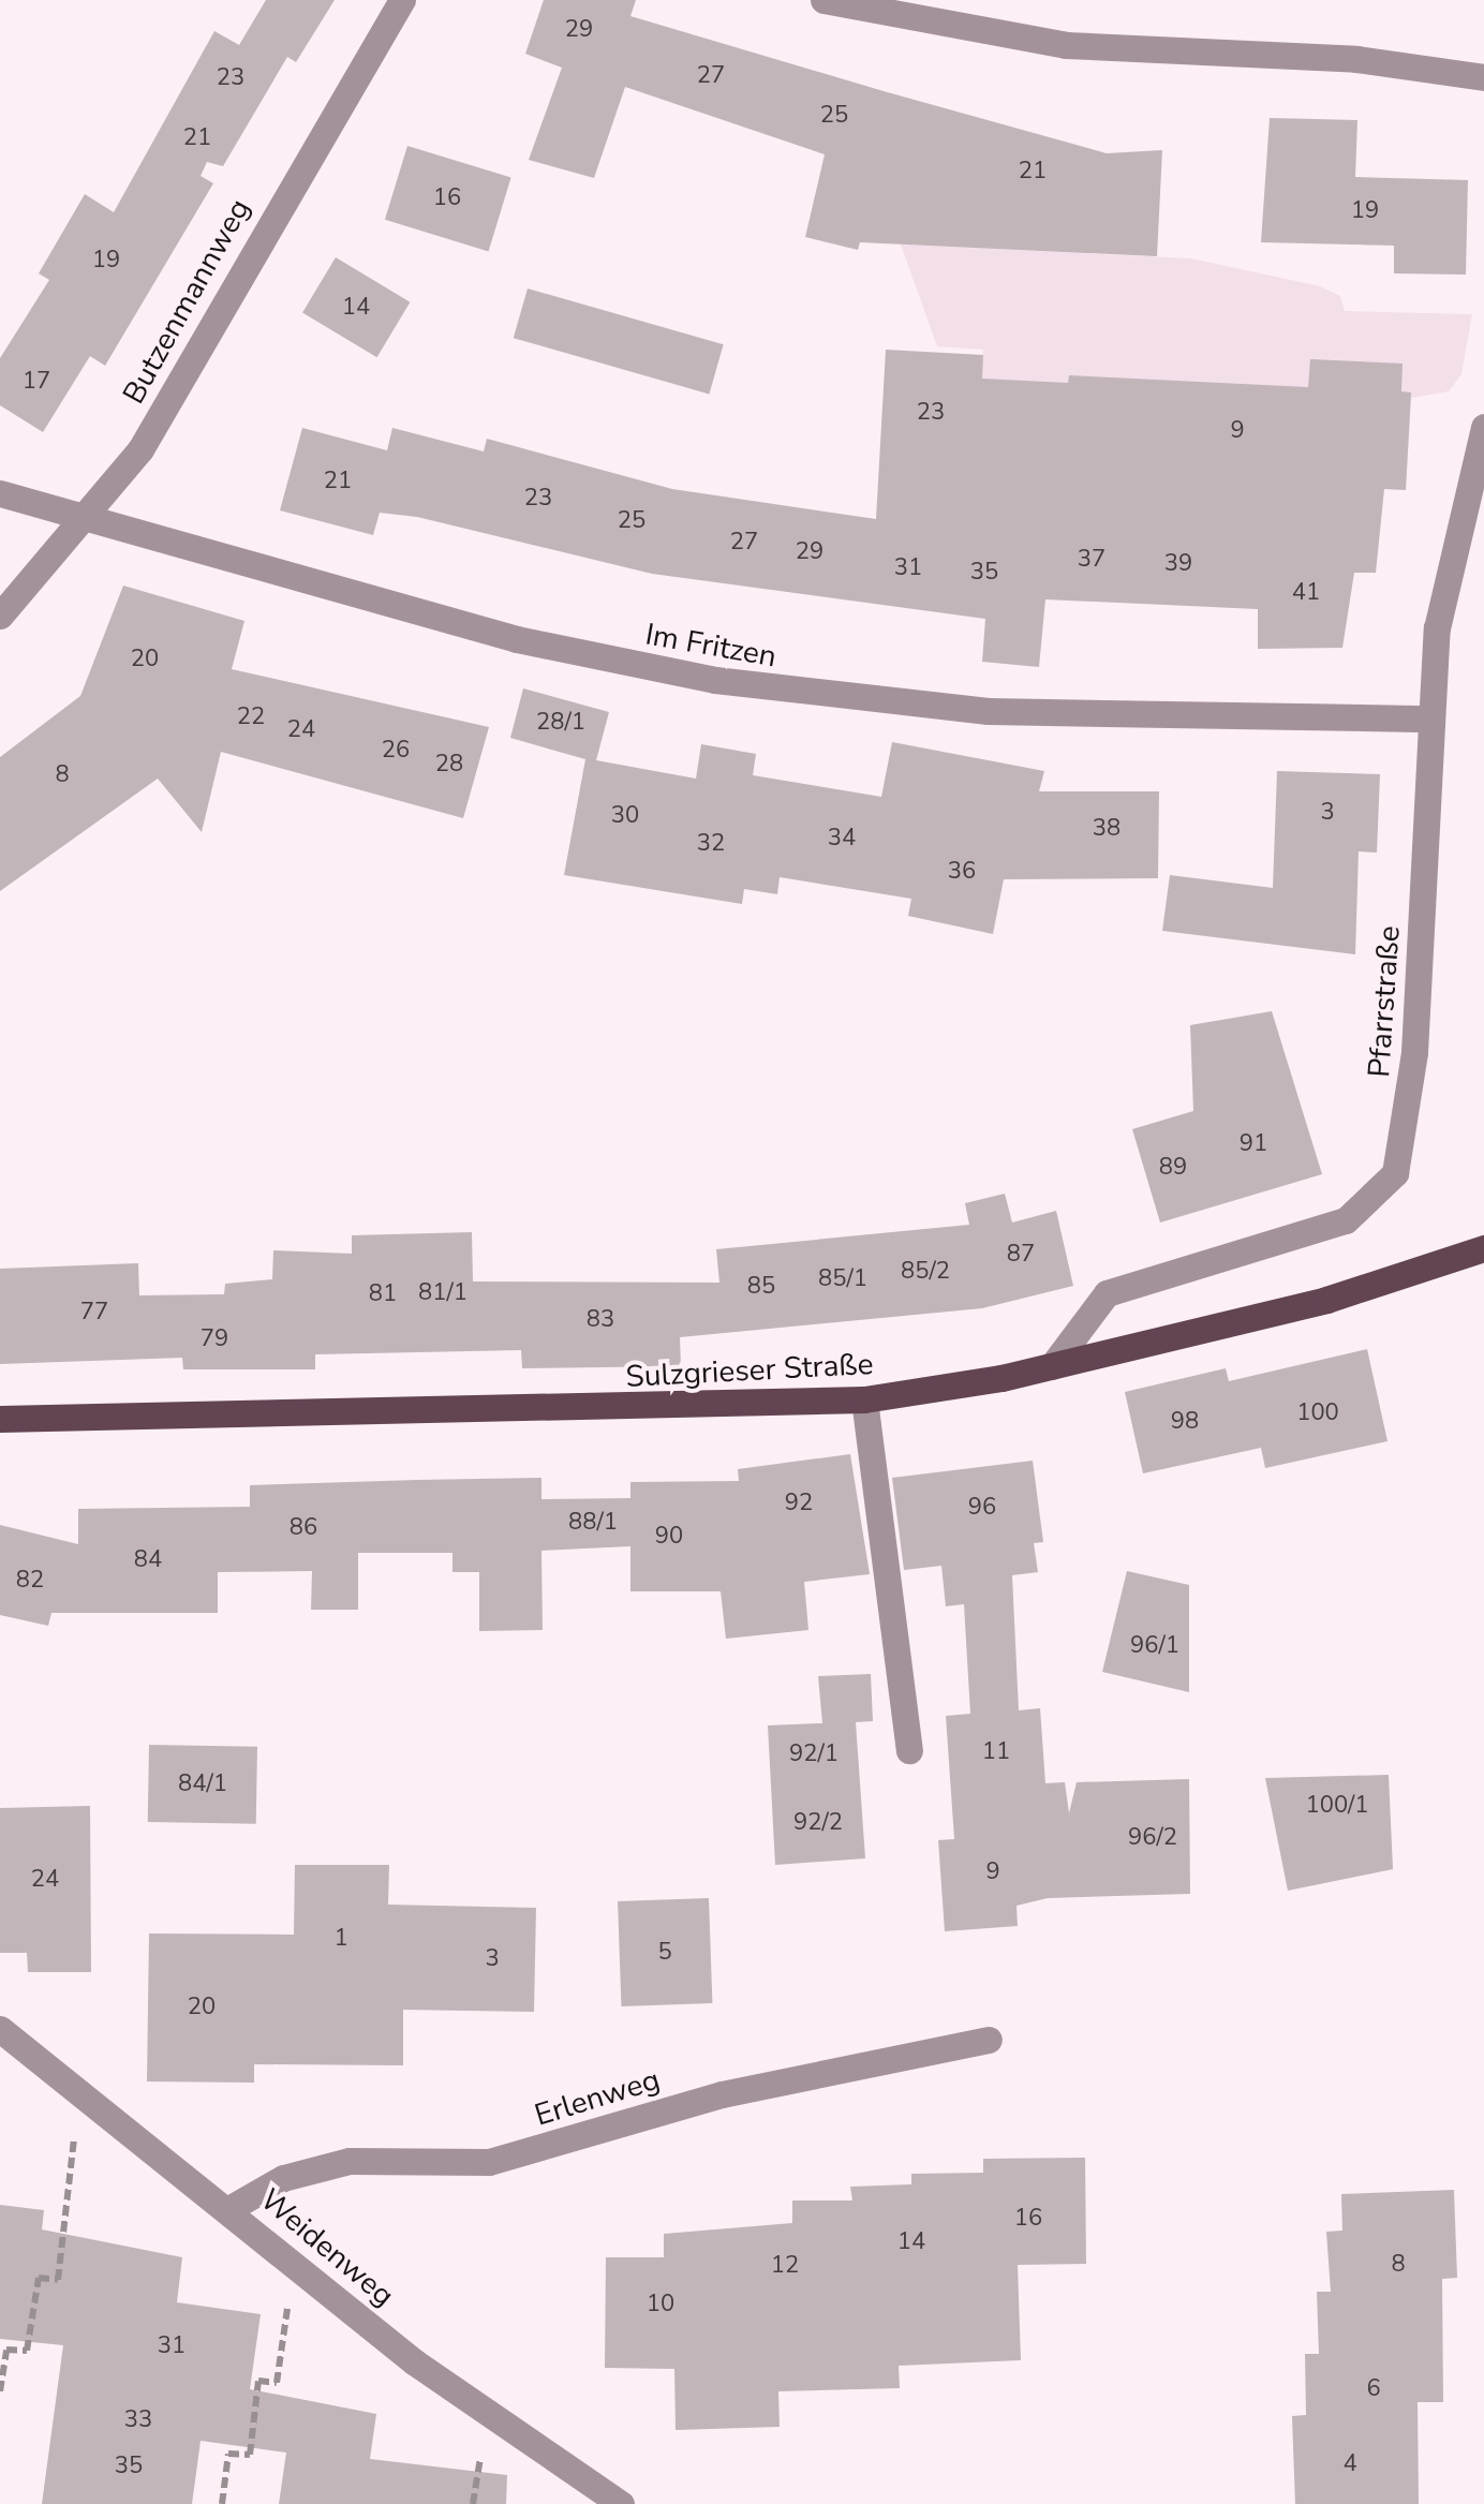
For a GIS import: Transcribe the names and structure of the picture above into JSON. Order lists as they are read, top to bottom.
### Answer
{
  "streets": {
    "main road": ["Sulzgrieser Straße"],
    "street": [
      "Butzenmannweg",
      "Im Fritzen",
      "Pfarrstraße",
      "Erlenweg",
      "Weidenweg"
    ]
  },
  "crossings": [
    ["Butzenmannweg", "Im Fritzen"],
    ["Im Fritzen", "Pfarrstraße"],
    ["Pfarrstraße", "Sulzgrieser Straße"],
    ["Erlenweg", "Weidenweg"]
  ],
  "house_numbers": [
    "29",
    "27",
    "23",
    "25",
    "21",
    "21",
    "16",
    "19",
    "19",
    "14",
    "17",
    "23",
    "9",
    "21",
    "23",
    "25",
    "27",
    "29",
    "37",
    "39",
    "31",
    "35",
    "41",
    "20",
    "22",
    "28/1",
    "24",
    "26",
    "28",
    "8",
    "3",
    "30",
    "38",
    "34",
    "32",
    "36",
    "91",
    "89",
    "87",
    "85/2",
    "85/1",
    "85",
    "81/1",
    "81",
    "77",
    "83",
    "79",
    "100",
    "98",
    "92",
    "96",
    "88/1",
    "86",
    "90",
    "84",
    "82",
    "96/1",
    "11",
    "92/1",
    "84/1",
    "100/1",
    "92/2",
    "96/2",
    "9",
    "24",
    "1",
    "5",
    "3",
    "20",
    "16",
    "14",
    "8",
    "12",
    "10",
    "31",
    "6",
    "33",
    "4",
    "35"
  ]
}
